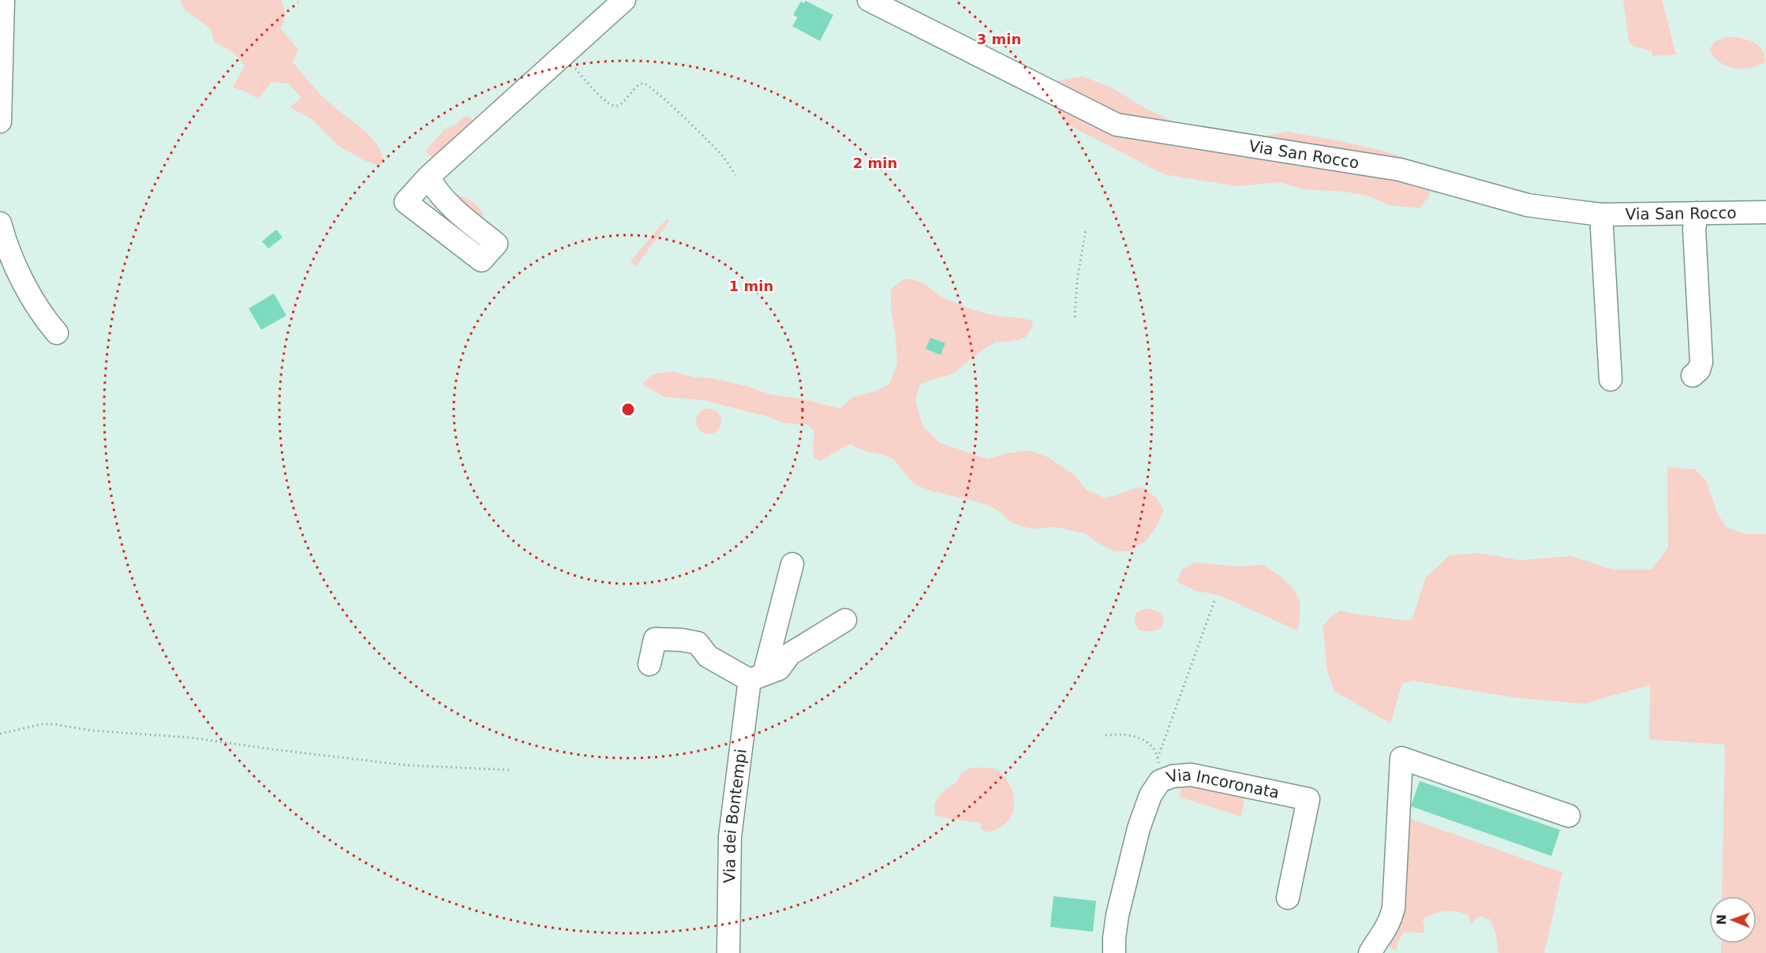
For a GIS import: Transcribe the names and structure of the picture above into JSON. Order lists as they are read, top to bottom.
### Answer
{
  "streets": {
    "street": ["Via San Rocco", "Via Incoronata", "Via dei Bontempi"]
  },
  "north": "left",
  "rings": ["3 min", "2 min", "1 min"]
}
